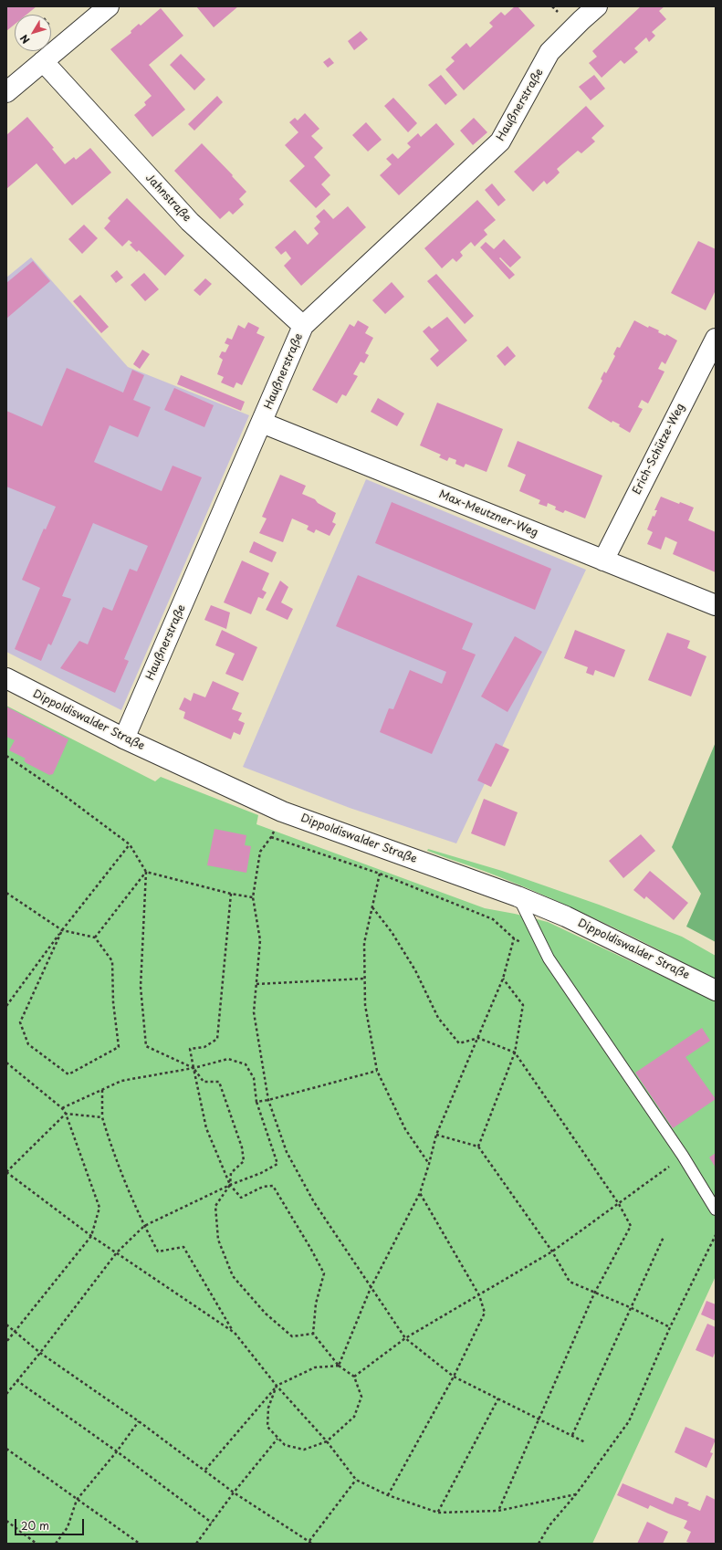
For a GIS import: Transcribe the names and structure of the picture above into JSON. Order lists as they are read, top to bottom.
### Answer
{
  "streets": {
    "street": [
      "Haußnerstraße",
      "Jahnstraße",
      "Erich-Schütze-Weg",
      "Max-Meutzner-Weg",
      "Dippoldiswalder Straße"
    ]
  },
  "crossings": [
    ["Haußnerstraße", "Jahnstraße"],
    ["Haußnerstraße", "Max-Meutzner-Weg"],
    ["Haußnerstraße", "Dippoldiswalder Straße"],
    ["Erich-Schütze-Weg", "Max-Meutzner-Weg"]
  ],
  "scale_bar": "20 m",
  "north": "bottom left"
}
